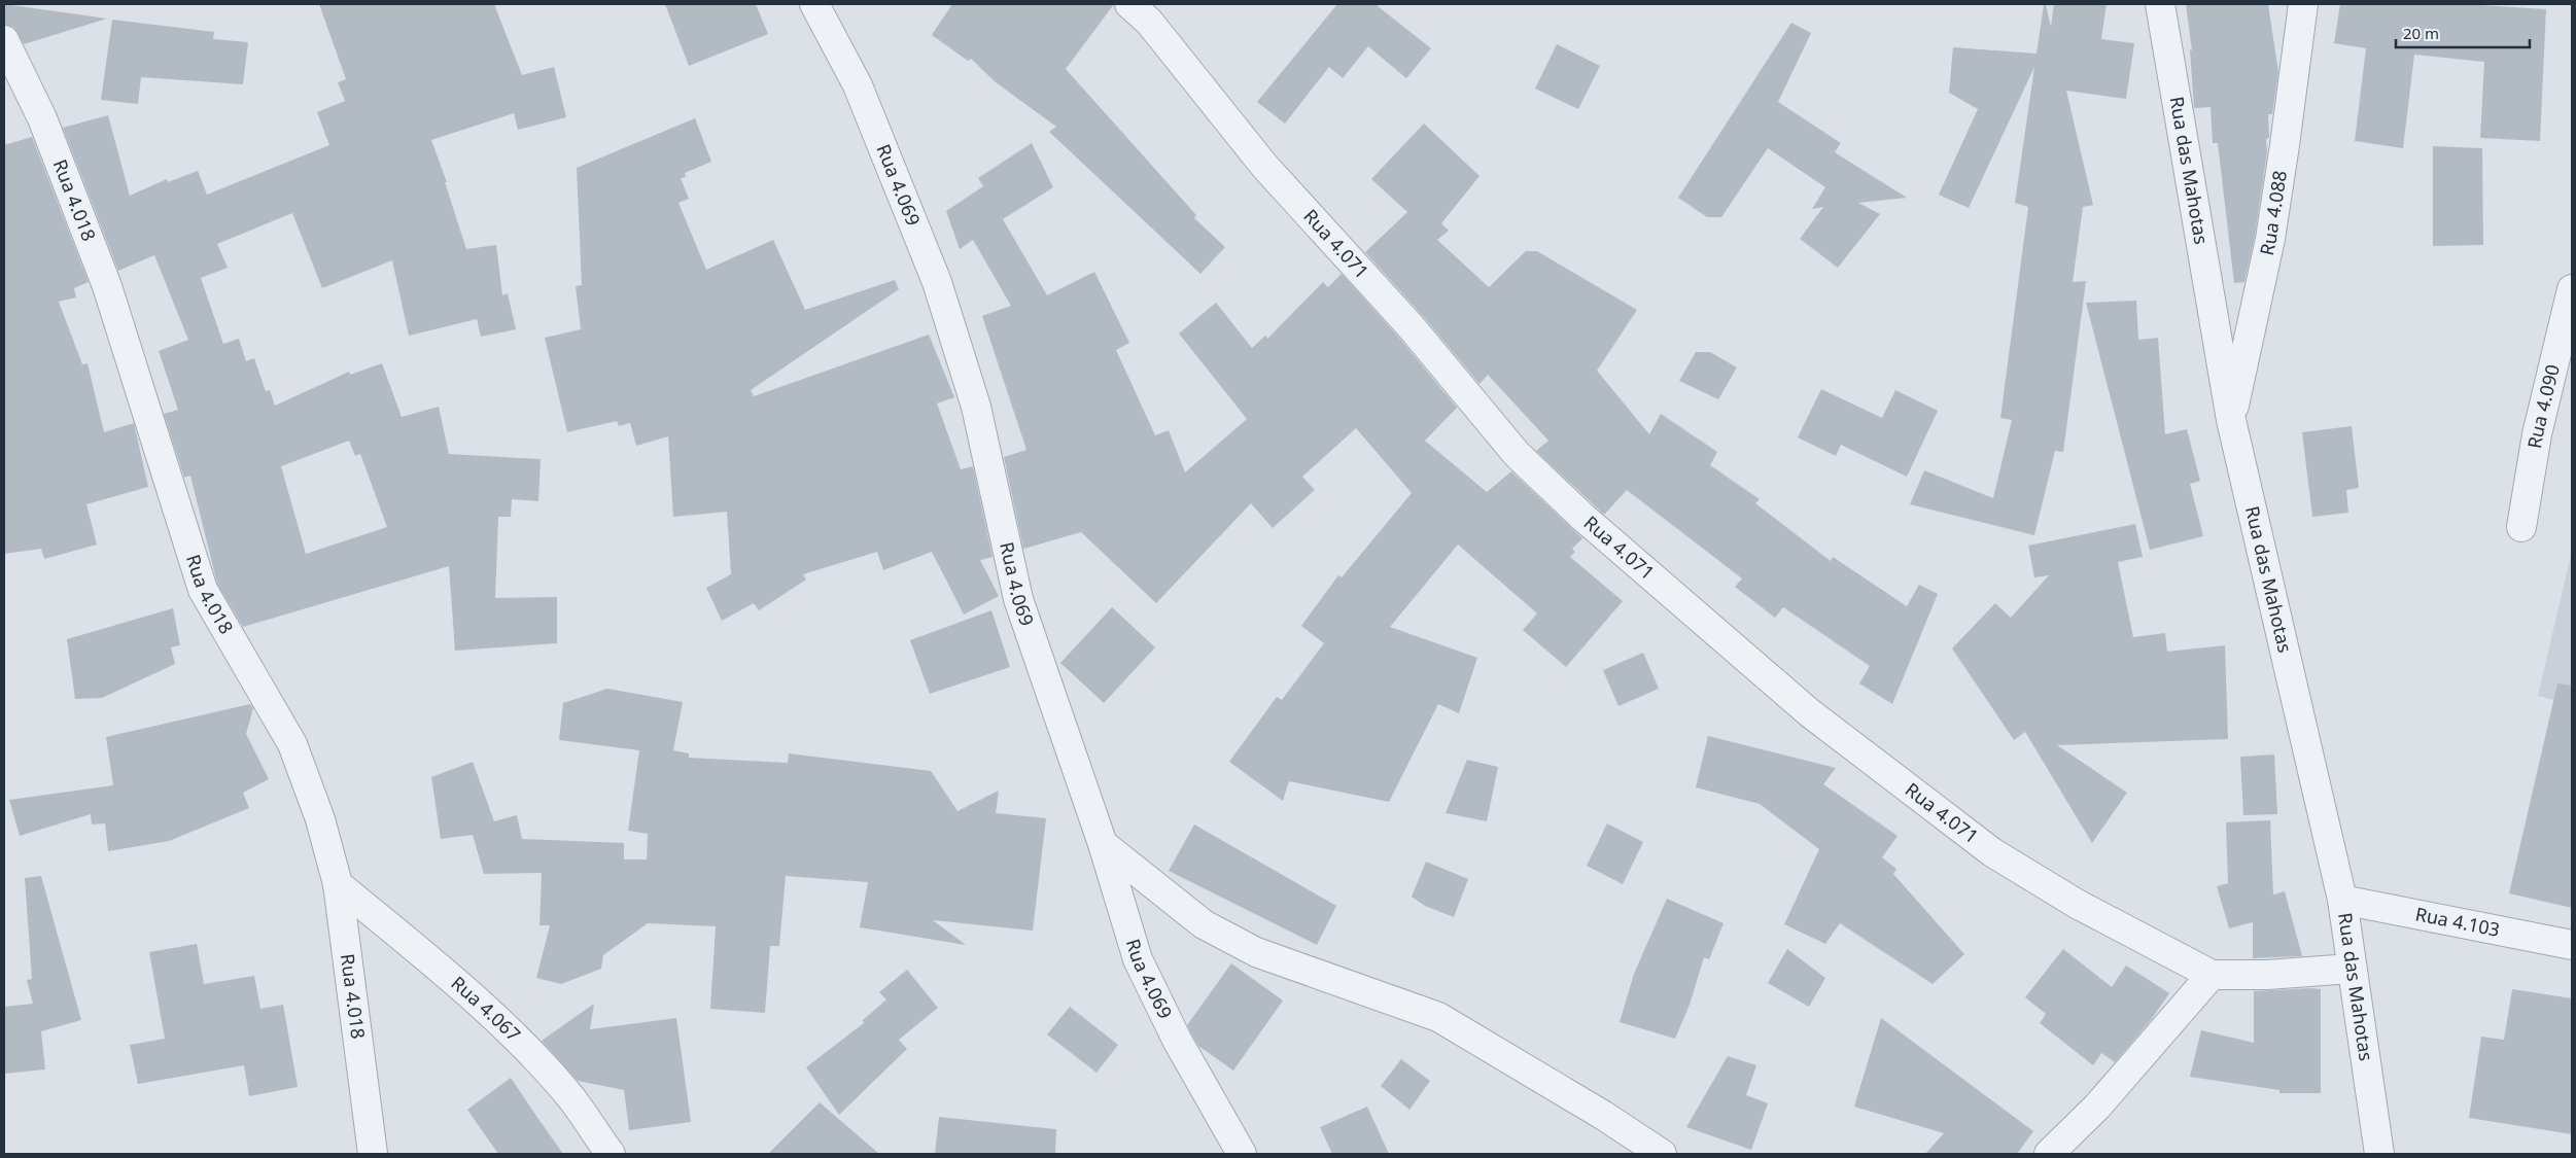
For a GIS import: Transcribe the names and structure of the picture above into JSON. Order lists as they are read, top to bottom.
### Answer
{
  "streets": {
    "street": [
      "Rua das Mahotas",
      "Rua 4.069",
      "Rua 4.018",
      "Rua 4.088",
      "Rua 4.071",
      "Rua 4.090",
      "Rua 4.103",
      "Rua 4.067"
    ]
  },
  "crossings": [
    ["Rua das Mahotas", "Rua 4.088"],
    ["Rua das Mahotas", "Rua 4.103"],
    ["Rua 4.018", "Rua 4.067"]
  ],
  "scale_bar": "20 m"
}
